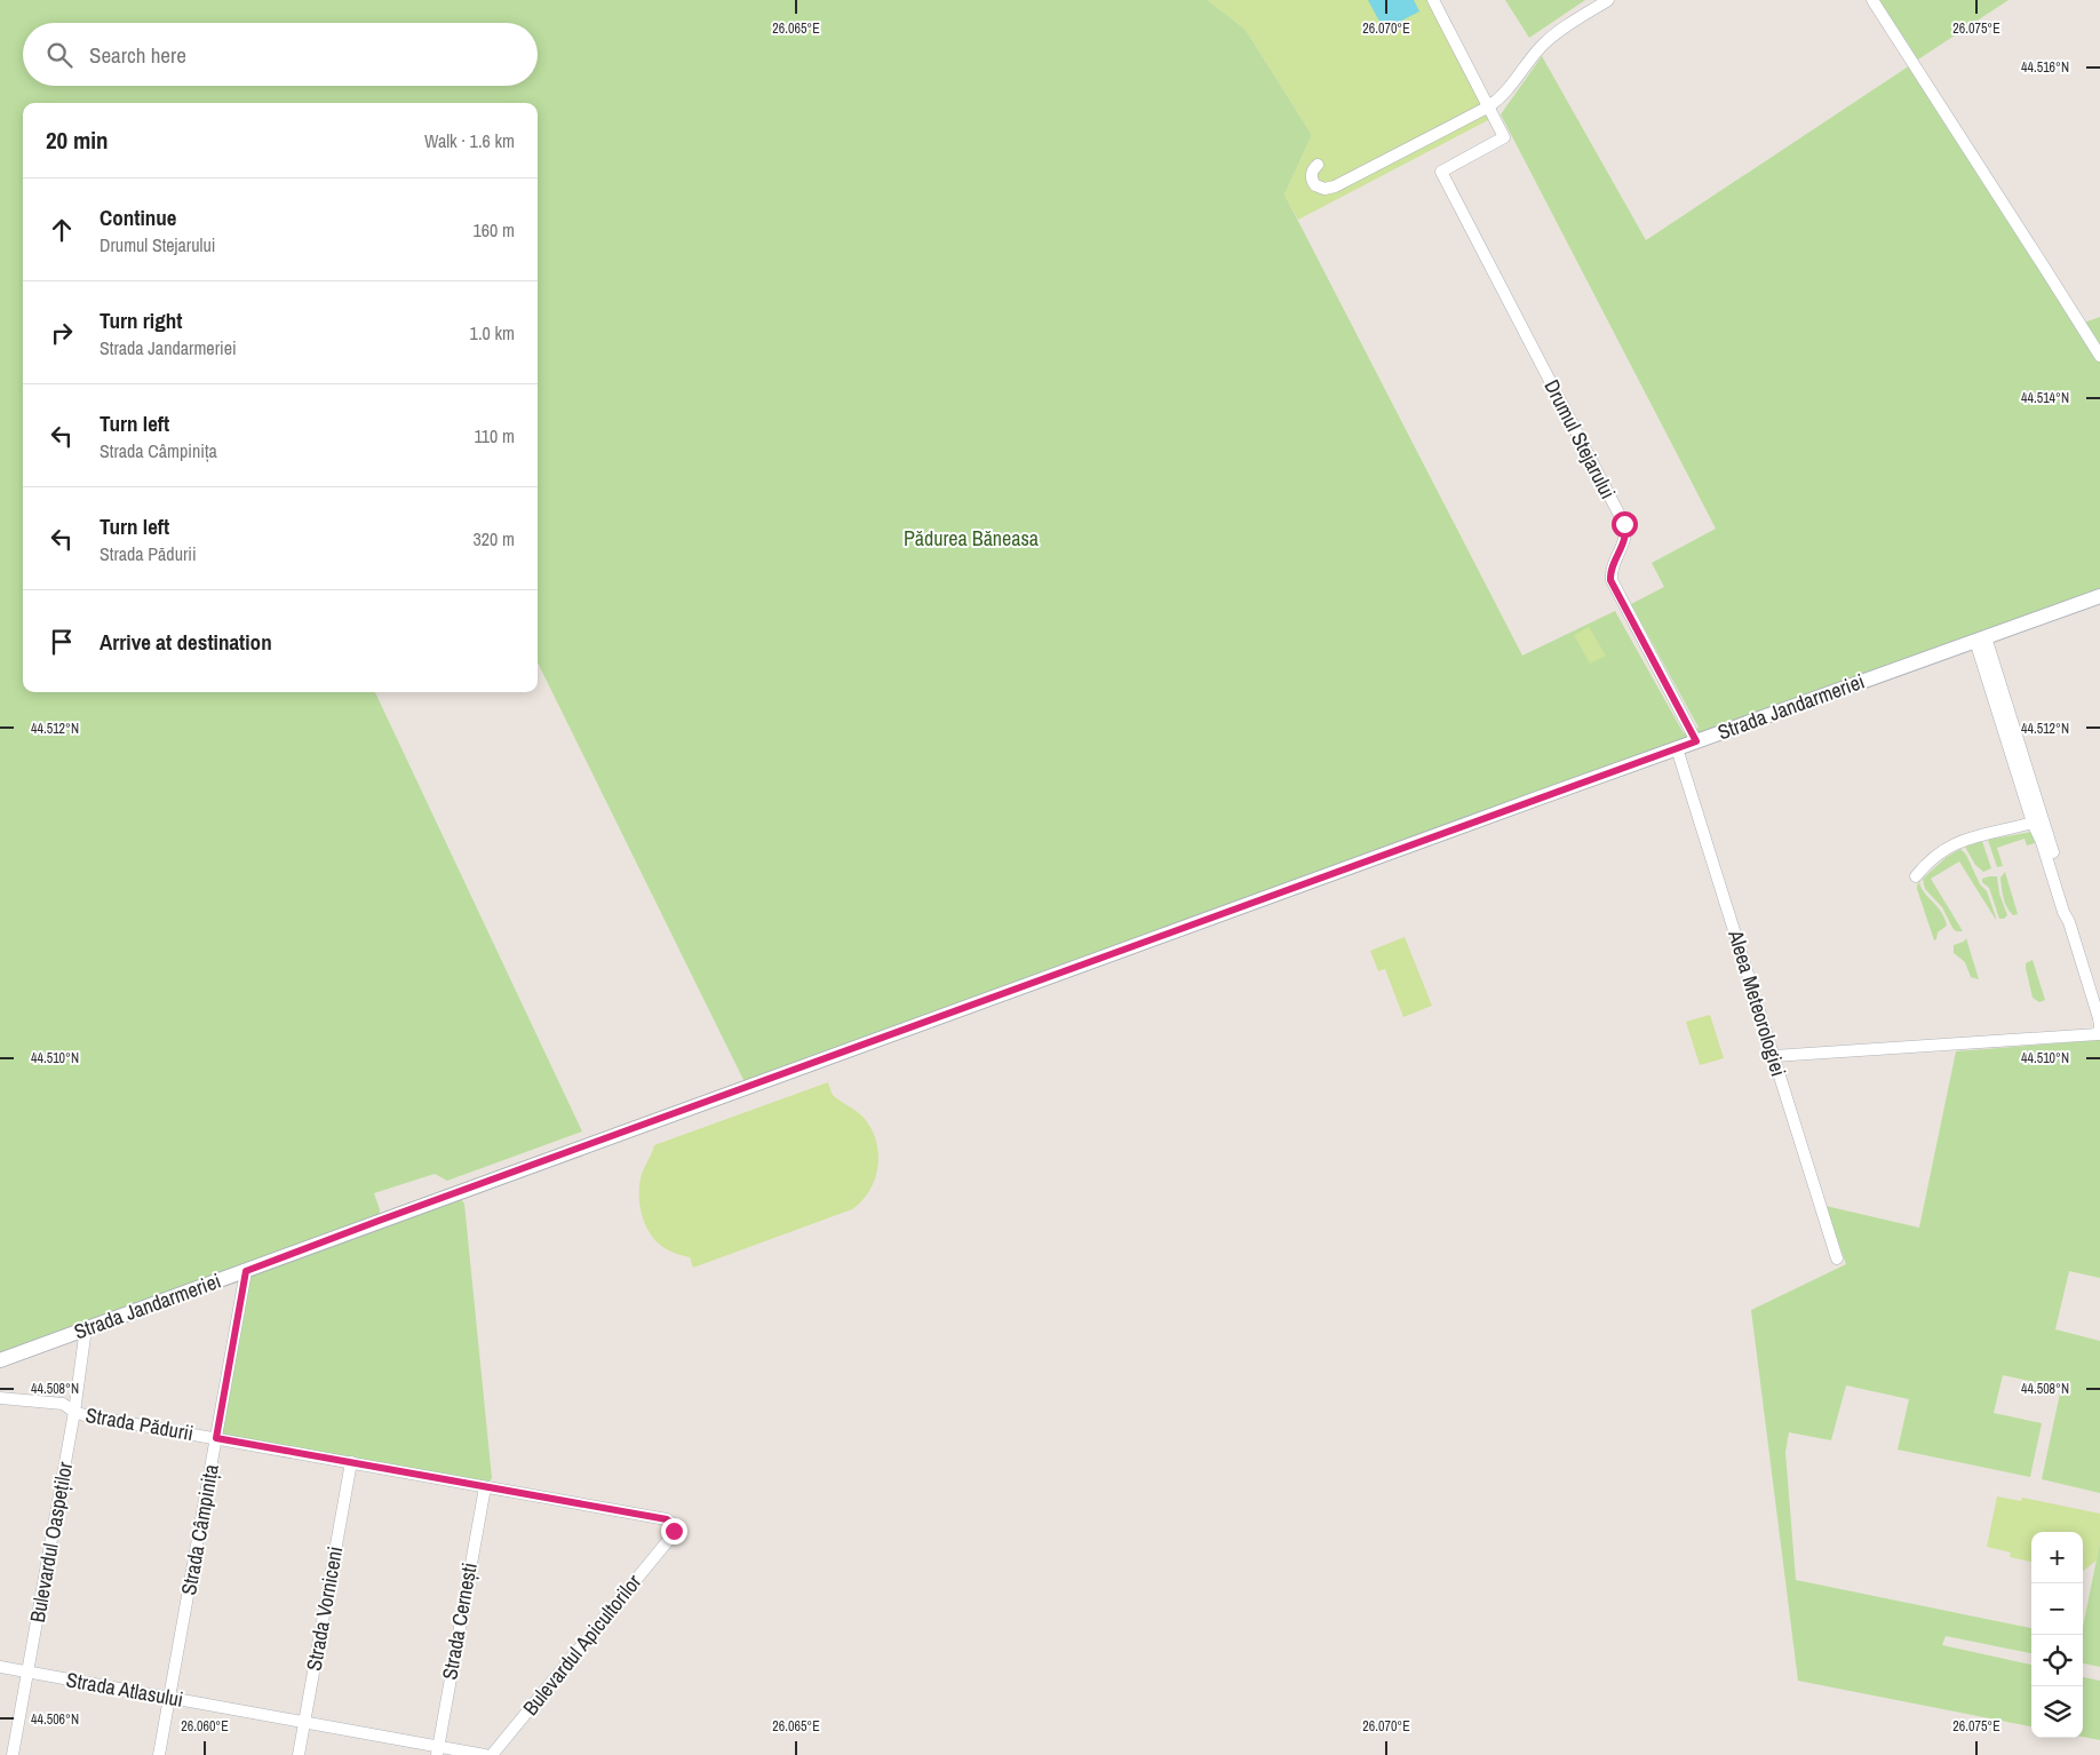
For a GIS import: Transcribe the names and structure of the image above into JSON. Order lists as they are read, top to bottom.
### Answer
{
  "streets": {
    "street": [
      "Drumul Stejarului",
      "Strada Jandarmeriei",
      "Aleea Meteorologiei",
      "Strada Pădurii",
      "Strada Câmpinița",
      "Bulevardul Oaspeților",
      "Strada Vorniceni",
      "Strada Cernești",
      "Bulevardul Apicultorilor",
      "Strada Atlasului"
    ]
  },
  "crossings": [
    ["Drumul Stejarului", "Strada Jandarmeriei"],
    ["Strada Jandarmeriei", "Aleea Meteorologiei"],
    ["Strada Jandarmeriei", "Strada Câmpinița"],
    ["Strada Jandarmeriei", "Bulevardul Oaspeților"],
    ["Strada Pădurii", "Strada Câmpinița"],
    ["Strada Pădurii", "Bulevardul Oaspeților"],
    ["Strada Pădurii", "Strada Vorniceni"],
    ["Strada Pădurii", "Strada Cernești"],
    ["Strada Pădurii", "Bulevardul Apicultorilor"],
    ["Strada Câmpinița", "Strada Atlasului"],
    ["Bulevardul Oaspeților", "Strada Atlasului"],
    ["Strada Vorniceni", "Strada Atlasului"],
    ["Strada Cernești", "Strada Atlasului"]
  ],
  "parks": ["Pădurea Băneasa"],
  "page": {
    "search": "Search here",
    "heading": ["20 min", "Walk · 1.6 km"],
    "list": [
      ["Continue", "Drumul Stejarului", "160 m"],
      ["Turn right", "Strada Jandarmeriei", "1.0 km"],
      ["Turn left", "Strada Câmpinița", "110 m"],
      ["Turn left", "Strada Pădurii", "320 m"],
      "Arrive at destination"
    ],
    "map_buttons": ["+", "−"]
  },
  "coordinates": [
    "26.065°E",
    "26.070°E",
    "26.075°E",
    "44.516°N",
    "44.514°N",
    "44.512°N",
    "44.510°N",
    "44.508°N",
    "44.506°N",
    "26.060°E"
  ]
}
